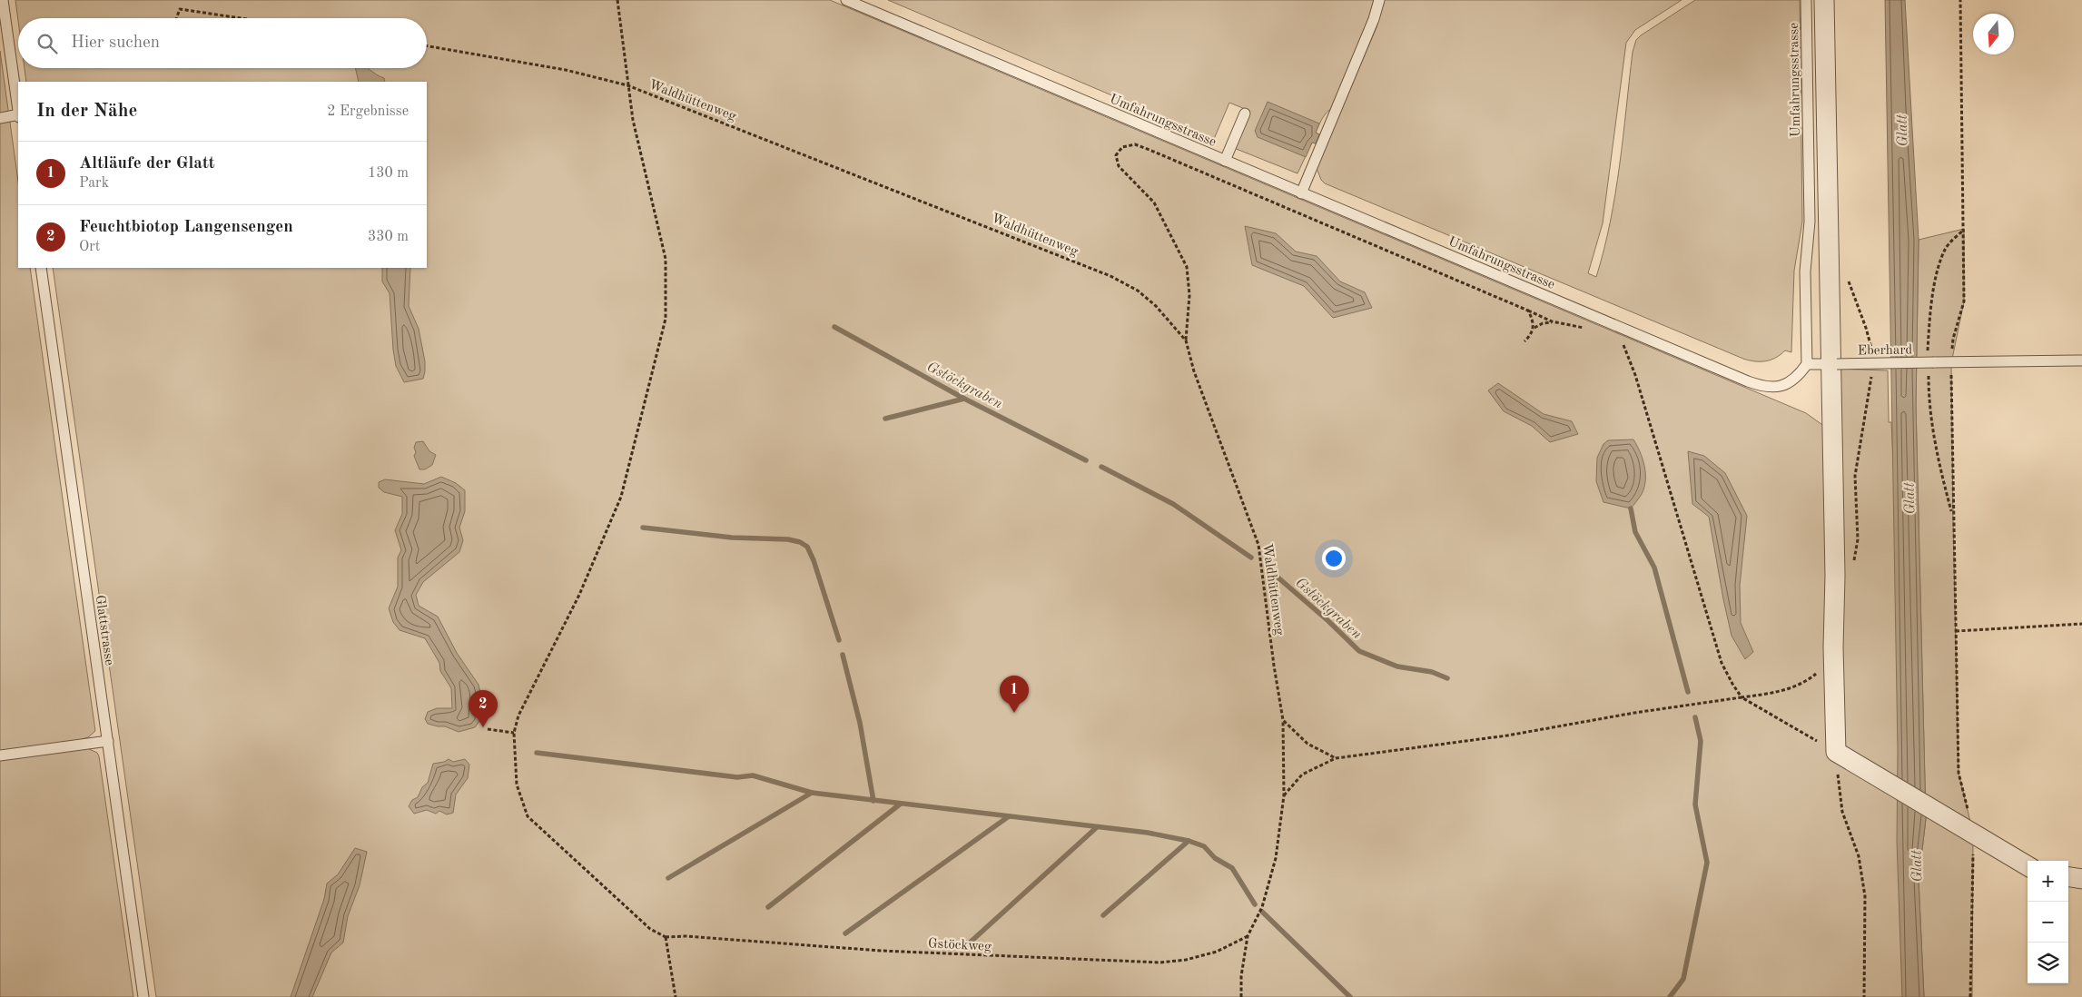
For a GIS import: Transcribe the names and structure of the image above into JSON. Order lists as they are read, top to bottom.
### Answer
{
  "streets": {
    "lane": ["Umfahrungsstrasse", "Eberhard", "Glattstrasse"],
    "path": ["Waldhüttenweg", "Gstöckweg"]
  },
  "crossings": [
    ["Umfahrungsstrasse", "Eberhard"],
    ["Waldhüttenweg", "Gstöckweg"]
  ],
  "water": ["Glatt", "Gstöckgraben"],
  "north": "bottom",
  "page": {
    "search": "Hier suchen",
    "heading": ["In der Nähe", "2 Ergebnisse"],
    "list": [
      {
        "mark": "1",
        "name": "Altläufe der Glatt",
        "note": "Park",
        "value": "130 m"
      },
      {
        "mark": "2",
        "name": "Feuchtbiotop Langensengen",
        "note": "Ort",
        "value": "330 m"
      }
    ],
    "pins": ["1", "2"],
    "map_buttons": ["+", "−"]
  }
}
